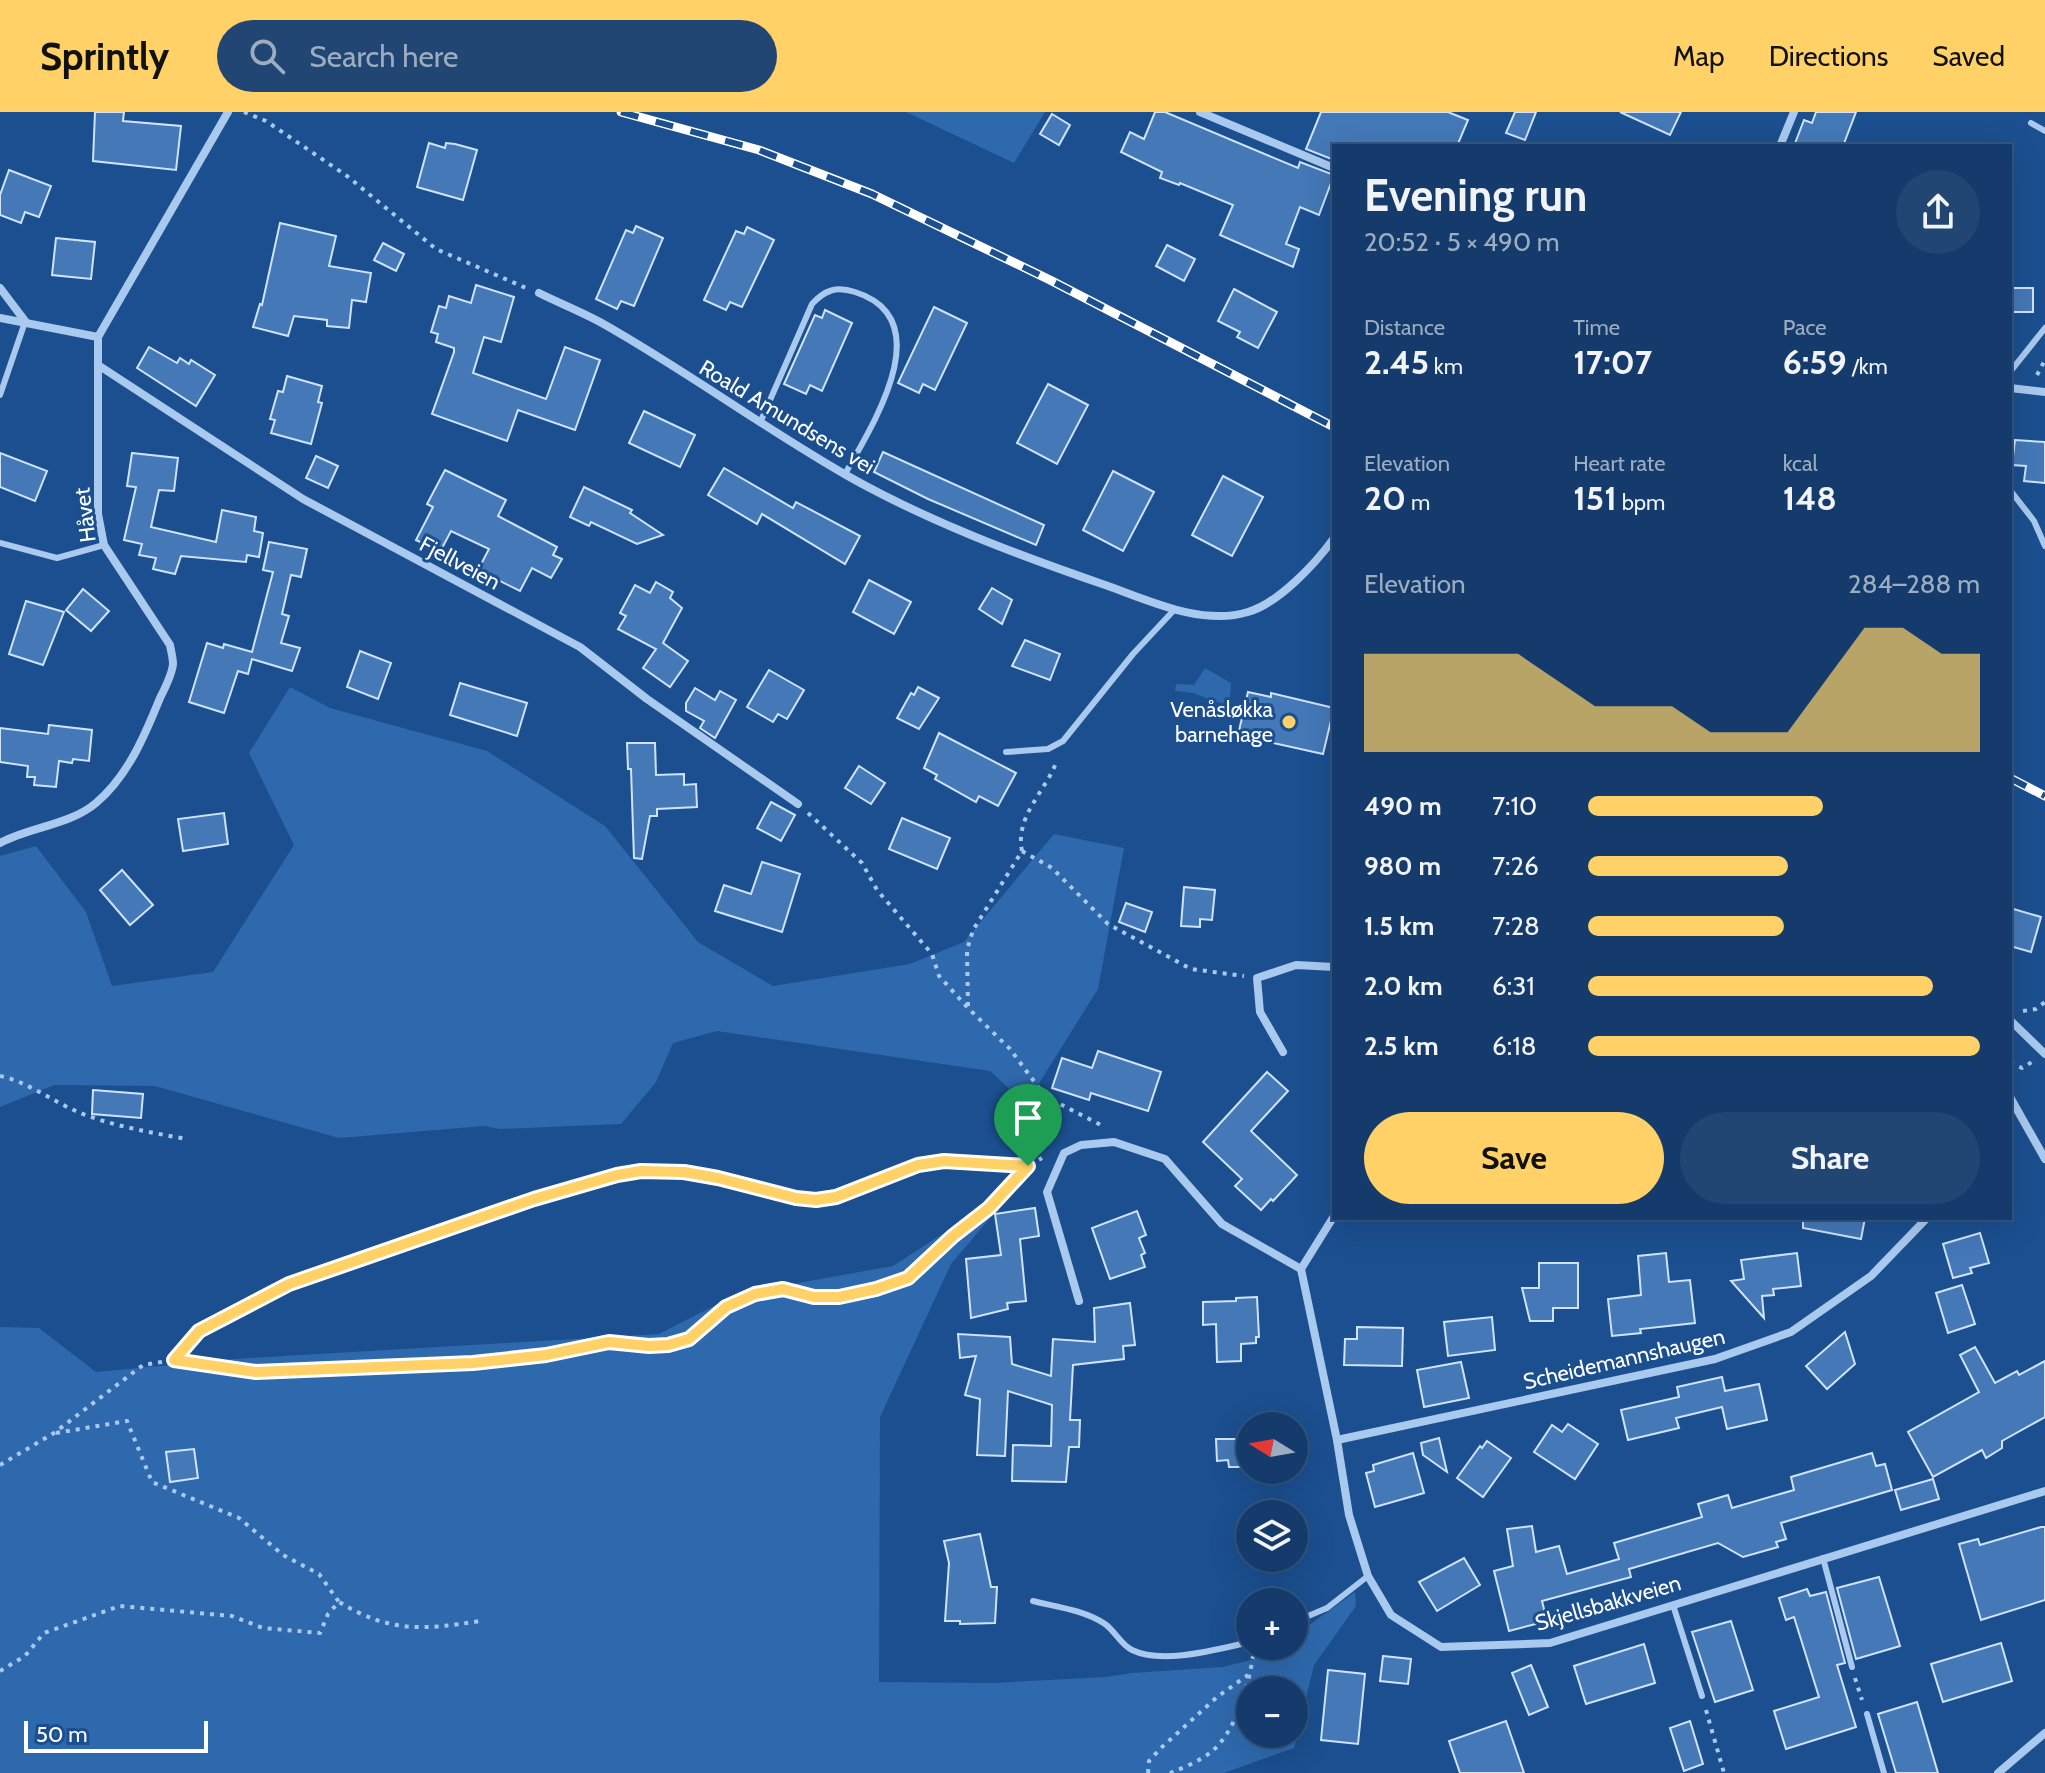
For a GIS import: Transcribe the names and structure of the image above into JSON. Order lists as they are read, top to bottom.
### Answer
{
  "streets": {
    "street": [
      "Roald Amundsens vei",
      "Håvet",
      "Fjellveien",
      "Scheidemannshaugen",
      "Skjellsbakkveien"
    ]
  },
  "crossings": [
    ["Håvet", "Fjellveien"],
    ["Scheidemannshaugen", "Skjellsbakkveien"]
  ],
  "places": ["Venåsløkka barnehage"],
  "scale_bar": "50 m",
  "north": "left",
  "page": {
    "header": "Sprintly",
    "search": "Search here",
    "nav": ["Map", "Directions", "Saved"],
    "heading": ["Evening run", "20:52 · 5 × 490 m"],
    "stats": [
      ["Distance", "2.45 km"],
      ["Time", "17:07"],
      ["Pace", "6:59 /km"],
      ["Elevation", "20 m"],
      ["Heart rate", "151 bpm"],
      ["kcal", "148"]
    ],
    "chart": ["Elevation", "284–288 m"],
    "list": [
      {
        "name": "490 m",
        "note": "7:10"
      },
      {
        "name": "980 m",
        "note": "7:26"
      },
      {
        "name": "1.5 km",
        "note": "7:28"
      },
      {
        "name": "2.0 km",
        "note": "6:31"
      },
      {
        "name": "2.5 km",
        "note": "6:18"
      }
    ],
    "buttons": ["Save", "Share"],
    "map_buttons": ["+", "−"],
    "scale": "50 m"
  }
}
